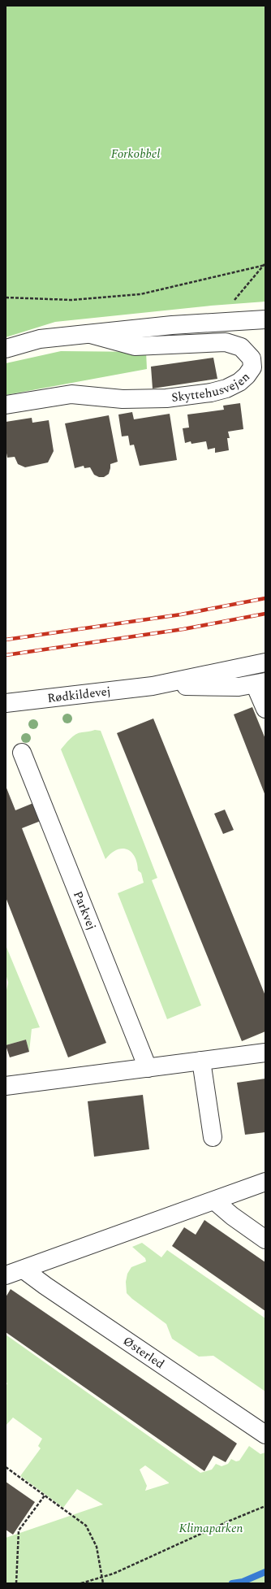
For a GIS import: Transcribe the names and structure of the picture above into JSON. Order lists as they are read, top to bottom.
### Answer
{
  "streets": {
    "street": [
      "Skyttehusvejen",
      "Rødkildevej",
      "Parkvej",
      "Østerled"
    ]
  },
  "parks": ["Forkobbel", "Klimaparken"]
}
